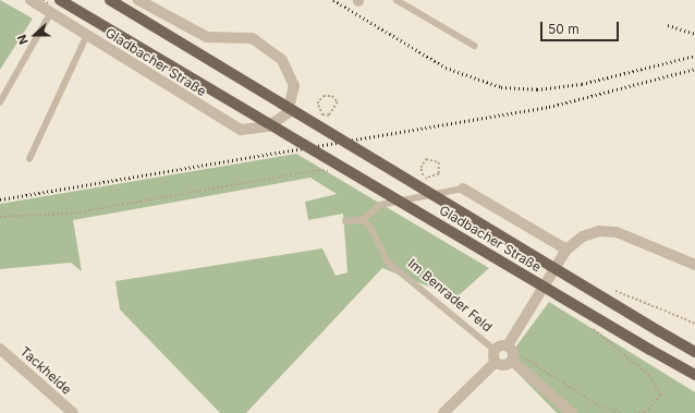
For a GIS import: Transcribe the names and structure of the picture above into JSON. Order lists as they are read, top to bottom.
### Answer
{
  "streets": {
    "main road": ["Gladbacher Straße"],
    "street": ["Tackheide"],
    "lane": ["Im Benrader Feld"]
  },
  "scale_bar": "50 m",
  "north": "left"
}
